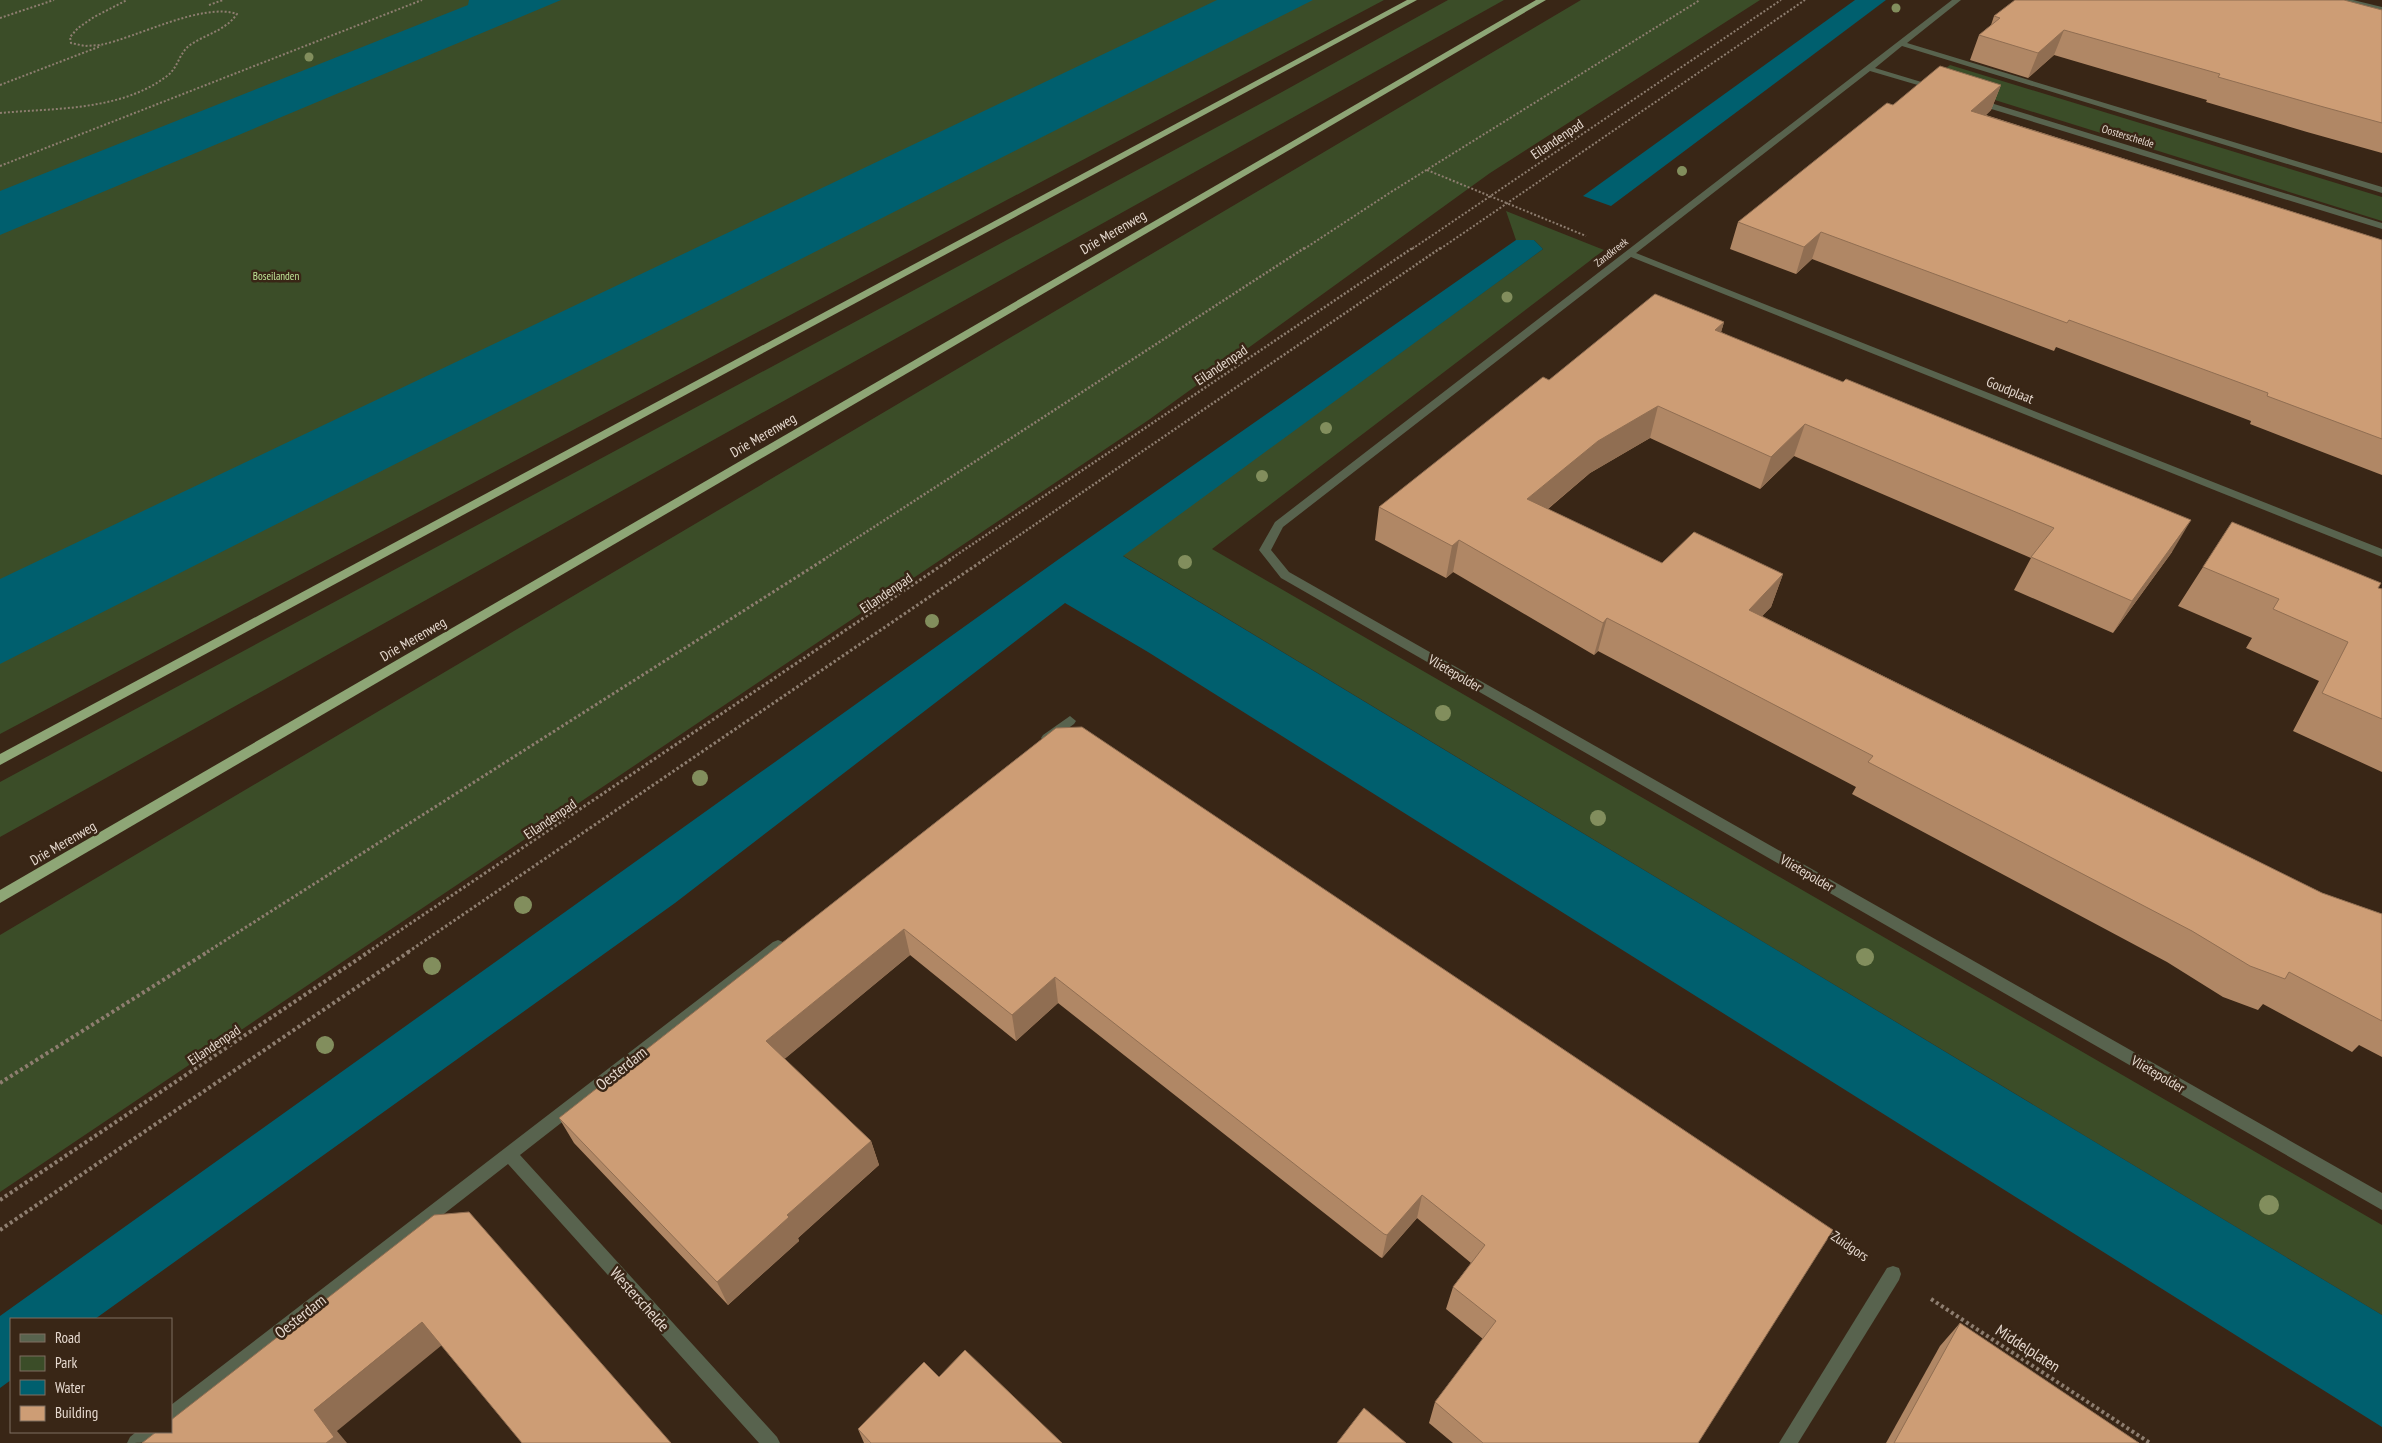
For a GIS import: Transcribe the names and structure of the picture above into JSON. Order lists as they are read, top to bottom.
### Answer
{
  "streets": {
    "highway": ["Drie Merenweg"],
    "street": [
      "Oosterschelde",
      "Zandkreek",
      "Goudplaat",
      "Vlietepolder",
      "Oesterdam",
      "Westerschelde"
    ],
    "path": ["Eilandenpad", "Zuidgors", "Middelplaten"]
  },
  "crossings": [
    ["Oosterschelde", "Zandkreek"],
    ["Zandkreek", "Goudplaat"],
    ["Zandkreek", "Vlietepolder"],
    ["Oesterdam", "Westerschelde"],
    ["Zuidgors", "Middelplaten"]
  ],
  "parks": ["Boseilanden"],
  "legend": [
    "Road",
    "Park",
    "Water",
    "Building"
  ]
}
